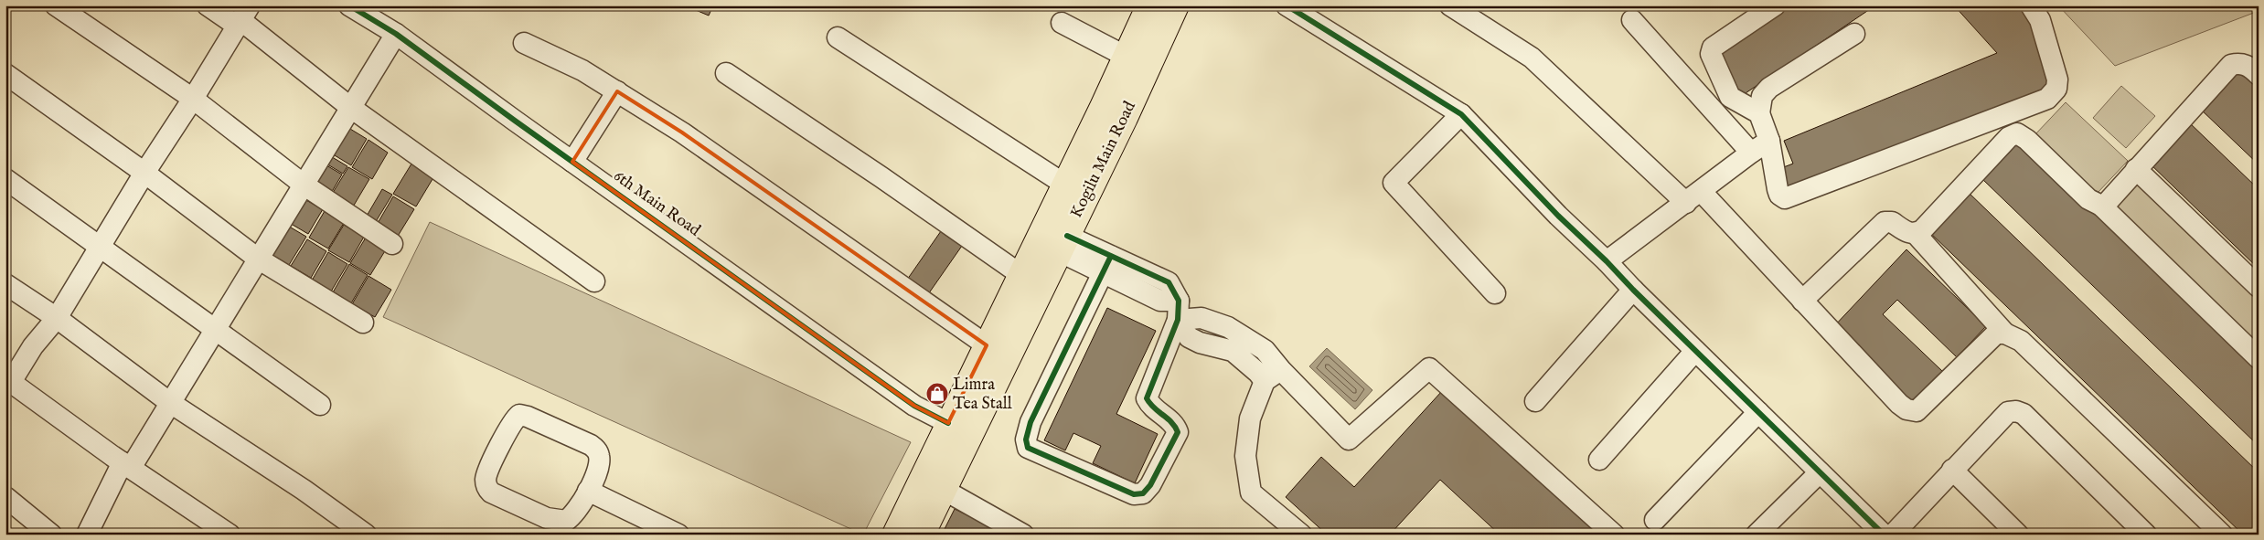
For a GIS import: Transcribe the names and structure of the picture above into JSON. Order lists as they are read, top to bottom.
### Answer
{
  "streets": {
    "main road": ["Kogilu Main Road"],
    "street": ["6th Main Road"]
  },
  "crossings": [
    ["Kogilu Main Road", "6th Main Road"]
  ],
  "places": {
    "shop": ["Limra Tea Stall"]
  }
}
